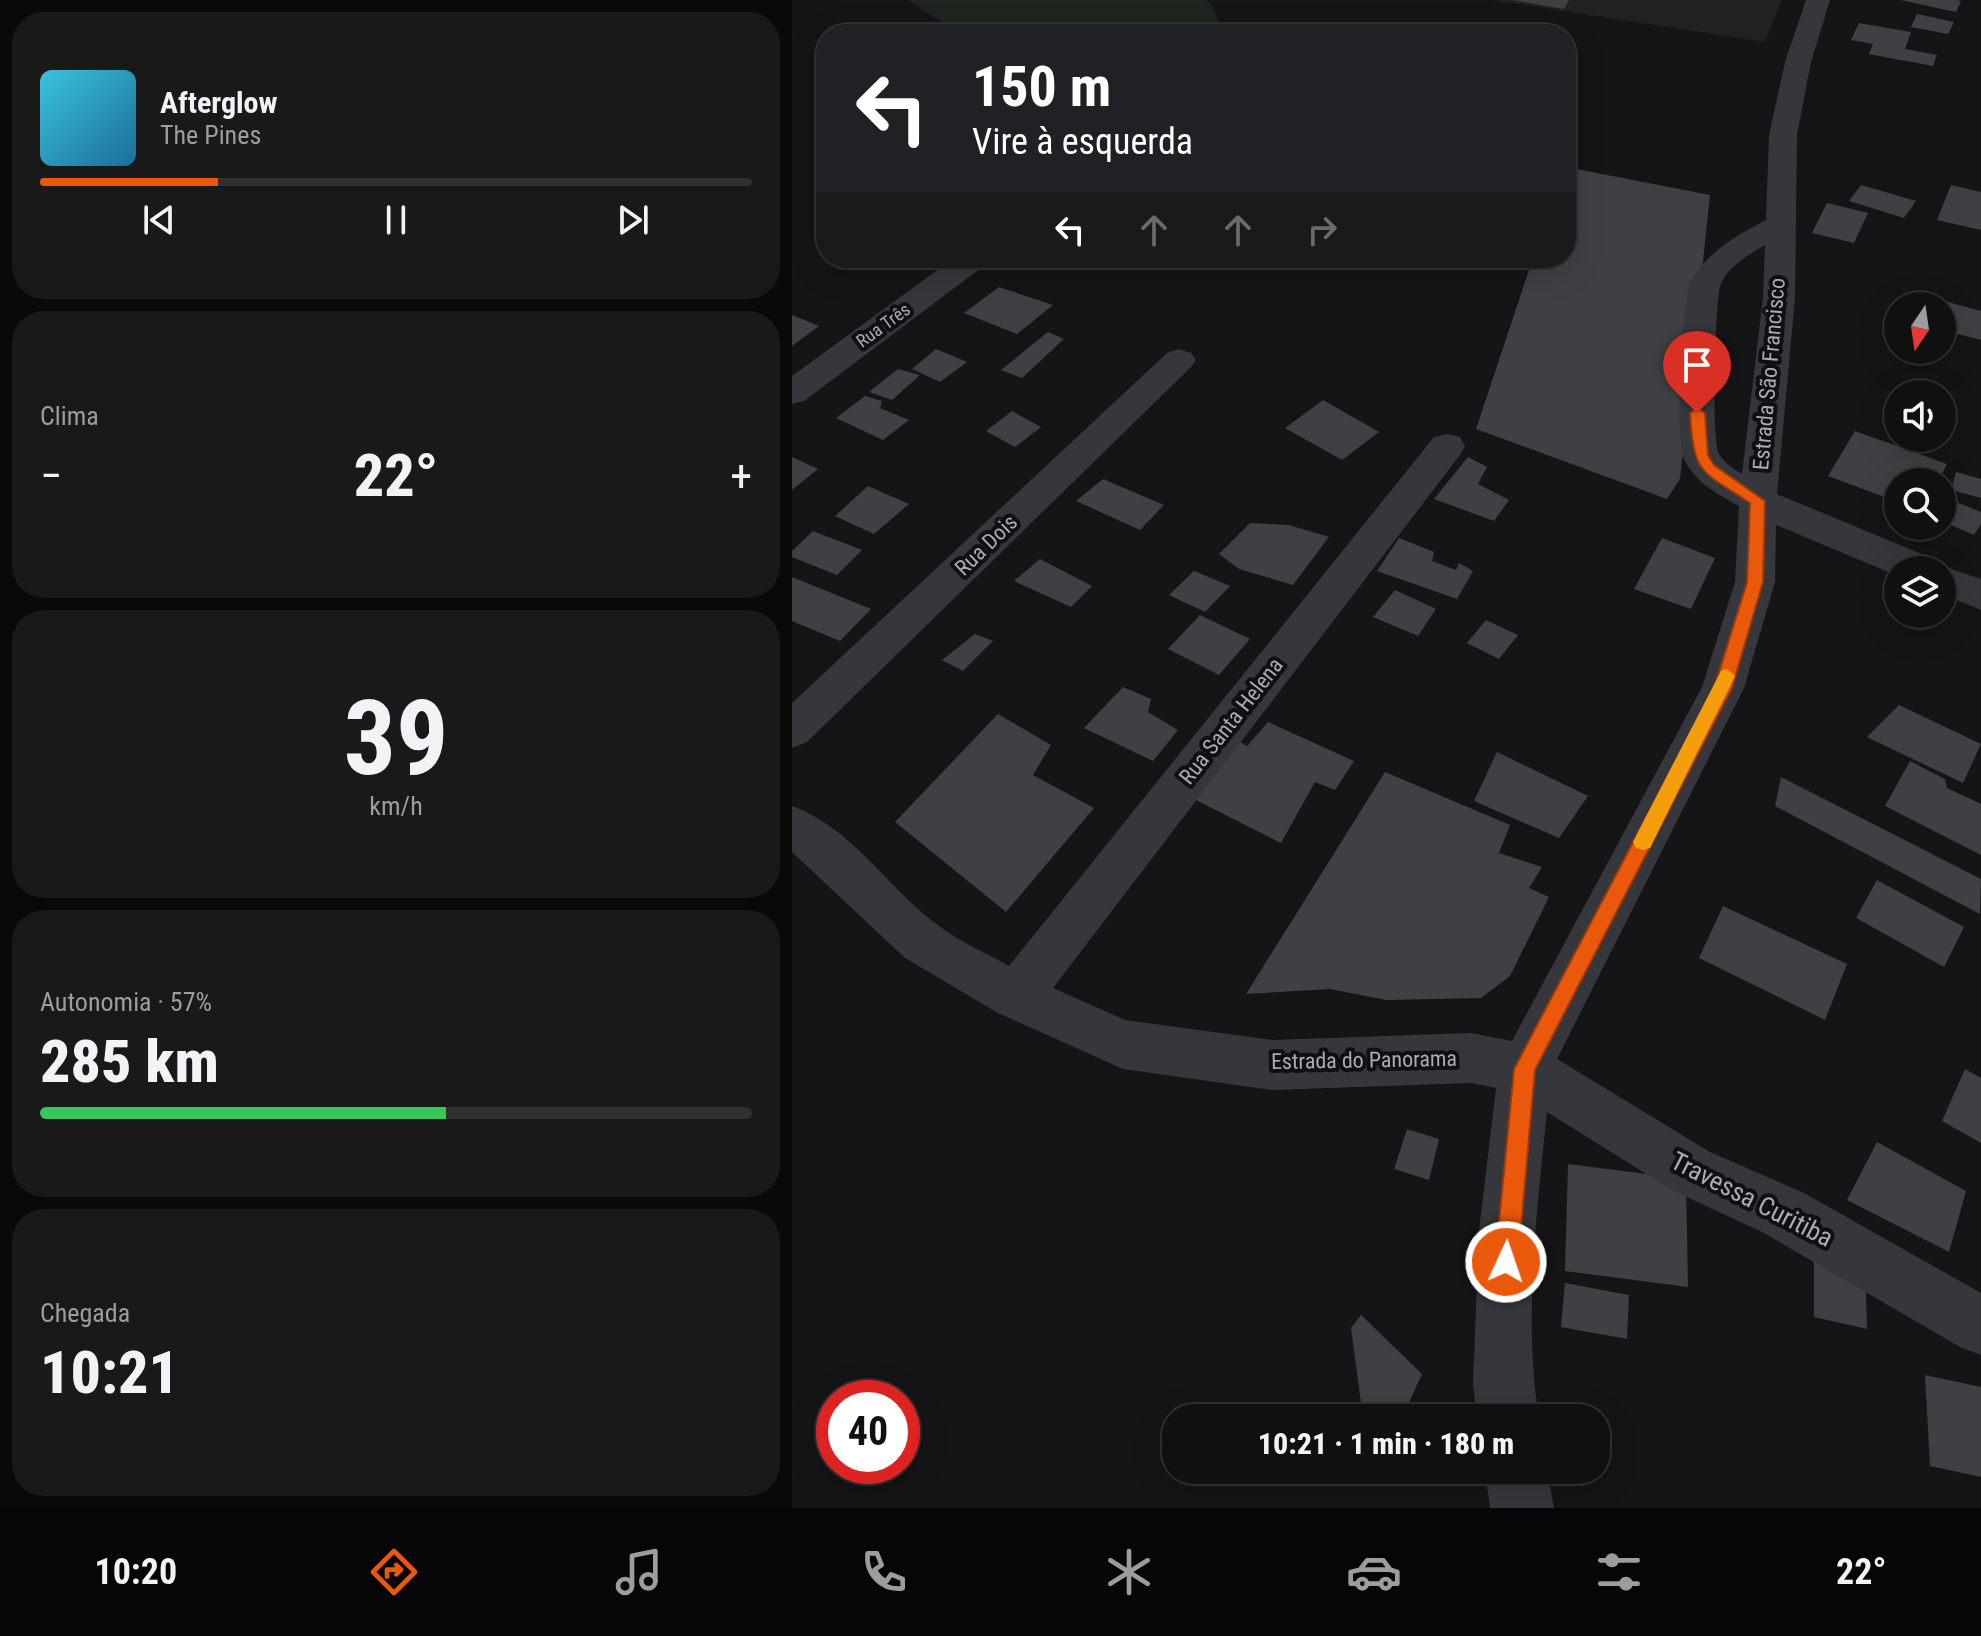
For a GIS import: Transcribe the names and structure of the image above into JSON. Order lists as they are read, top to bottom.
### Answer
{
  "streets": {
    "street": [
      "Rua Três",
      "Estrada São Francisco",
      "Rua Dois",
      "Rua Santa Helena",
      "Estrada do Panorama",
      "Travessa Curitiba"
    ]
  },
  "crossings": [
    ["Estrada São Francisco", "Estrada do Panorama"],
    ["Estrada São Francisco", "Travessa Curitiba"],
    ["Rua Santa Helena", "Estrada do Panorama"],
    ["Estrada do Panorama", "Travessa Curitiba"]
  ],
  "north": "bottom",
  "page": {
    "turn": ["150 m", "Vire à esquerda"],
    "song": ["Afterglow", "The Pines"],
    "tile": [
      "Clima",
      ["39", "km/h"],
      ["Autonomia · 57%", "285 km"],
      ["Chegada", "10:21"]
    ],
    "heat": ["−", "22°", "+"],
    "limit": "40",
    "trip": "10:21 · 1 min · 180 m",
    "tabs": ["10:20", "22°"]
  }
}
